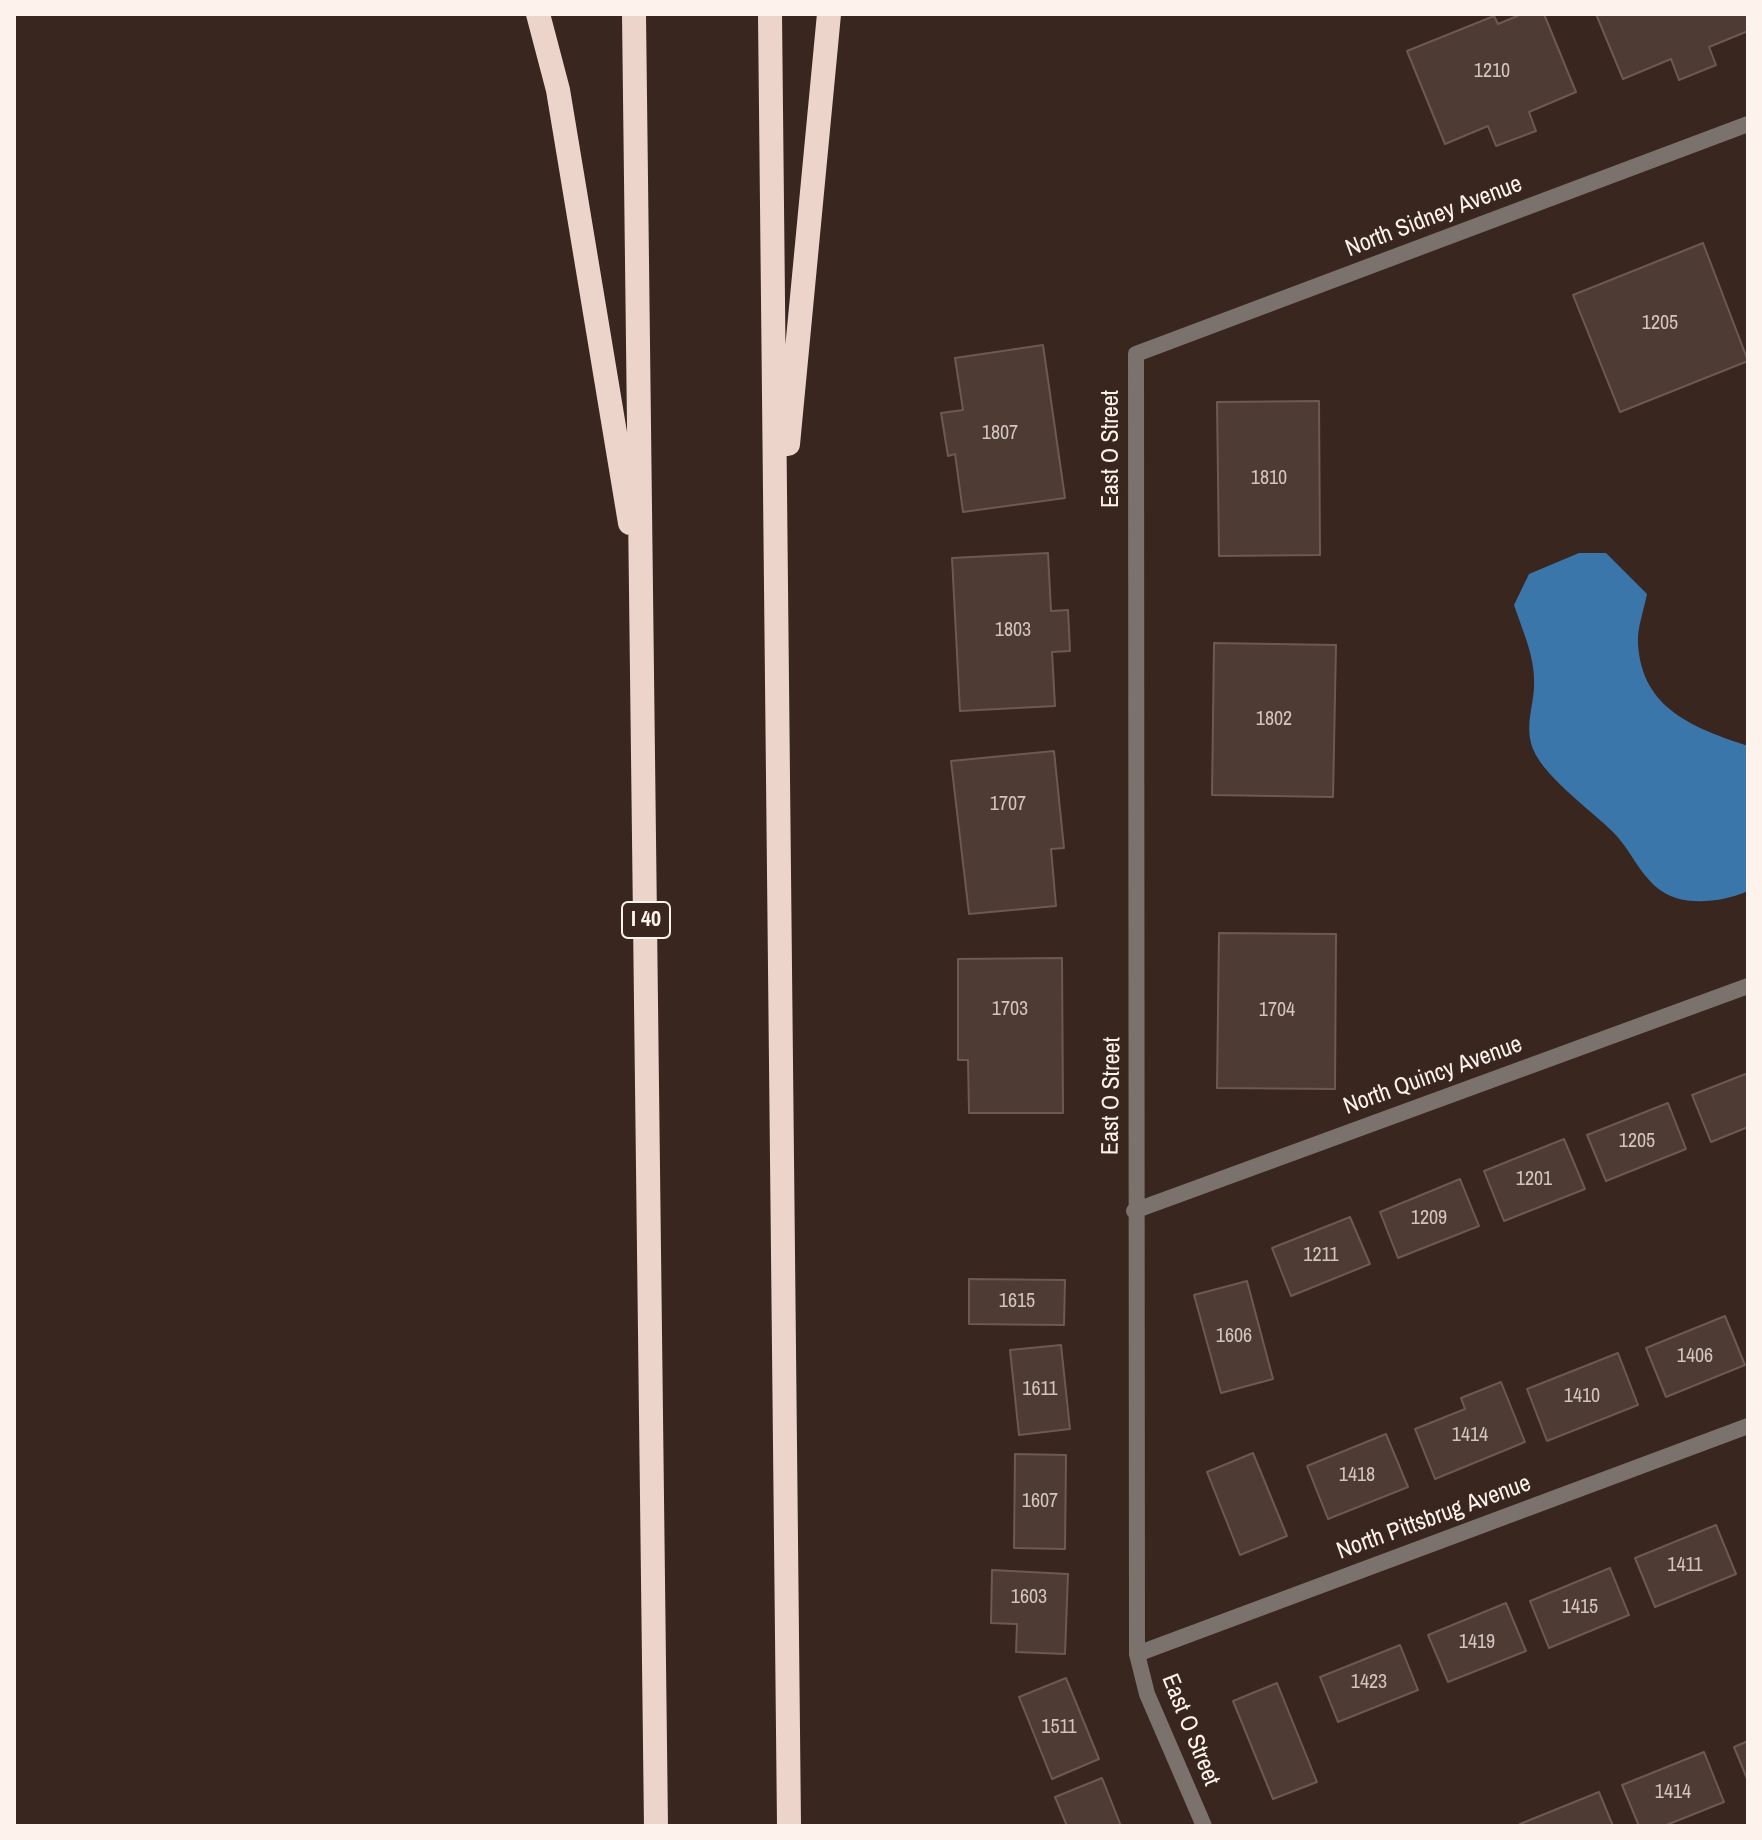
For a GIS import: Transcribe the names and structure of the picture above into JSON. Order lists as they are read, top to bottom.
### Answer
{
  "streets": {
    "highway": ["I 40"],
    "street": [
      "North Sidney Avenue",
      "East O Street",
      "North Quincy Avenue",
      "North Pittsbrug Avenue"
    ]
  },
  "crossings": [
    ["North Sidney Avenue", "East O Street"],
    ["East O Street", "North Quincy Avenue"],
    ["East O Street", "North Pittsbrug Avenue"]
  ],
  "house_numbers": [
    "1210",
    "1205",
    "1807",
    "1810",
    "1803",
    "1802",
    "1707",
    "1703",
    "1704",
    "1205",
    "1201",
    "1209",
    "1211",
    "1615",
    "1606",
    "1406",
    "1611",
    "1410",
    "1414",
    "1418",
    "1607",
    "1411",
    "1603",
    "1415",
    "1419",
    "1423",
    "1511",
    "1414"
  ]
}
